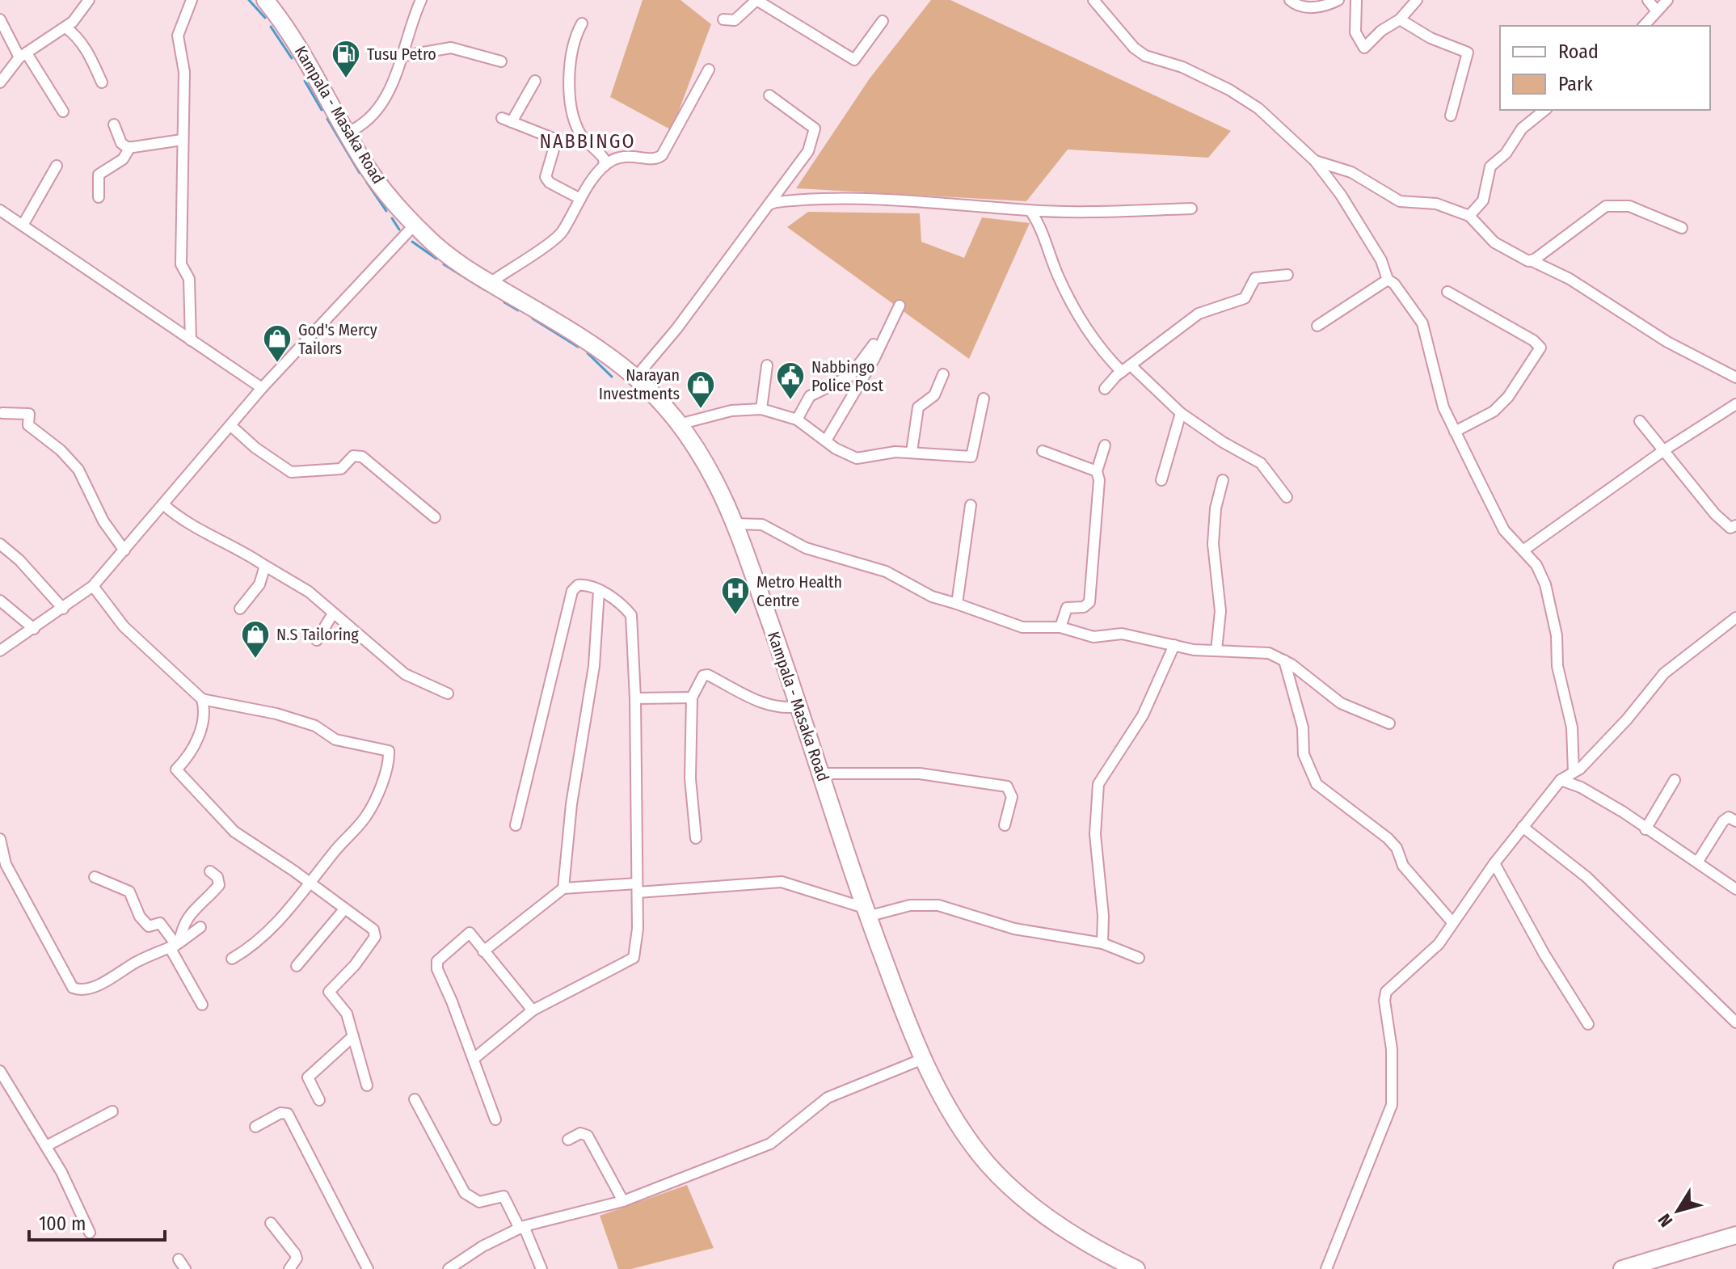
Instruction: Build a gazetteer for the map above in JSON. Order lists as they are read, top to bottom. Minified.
{"streets":{"main road":["Kampala - Masaka Road"]},"districts":["NABBINGO"],"places":{"fuel station":["Tusu Petro"],"shop":["God's Mercy Tailors","Narayan Investments","N.S Tailoring"],"public building":["Nabbingo Police Post"],"hospital":["Metro Health Centre"]},"legend":["Road","Park"],"scale_bar":"100 m","north":"bottom left"}
